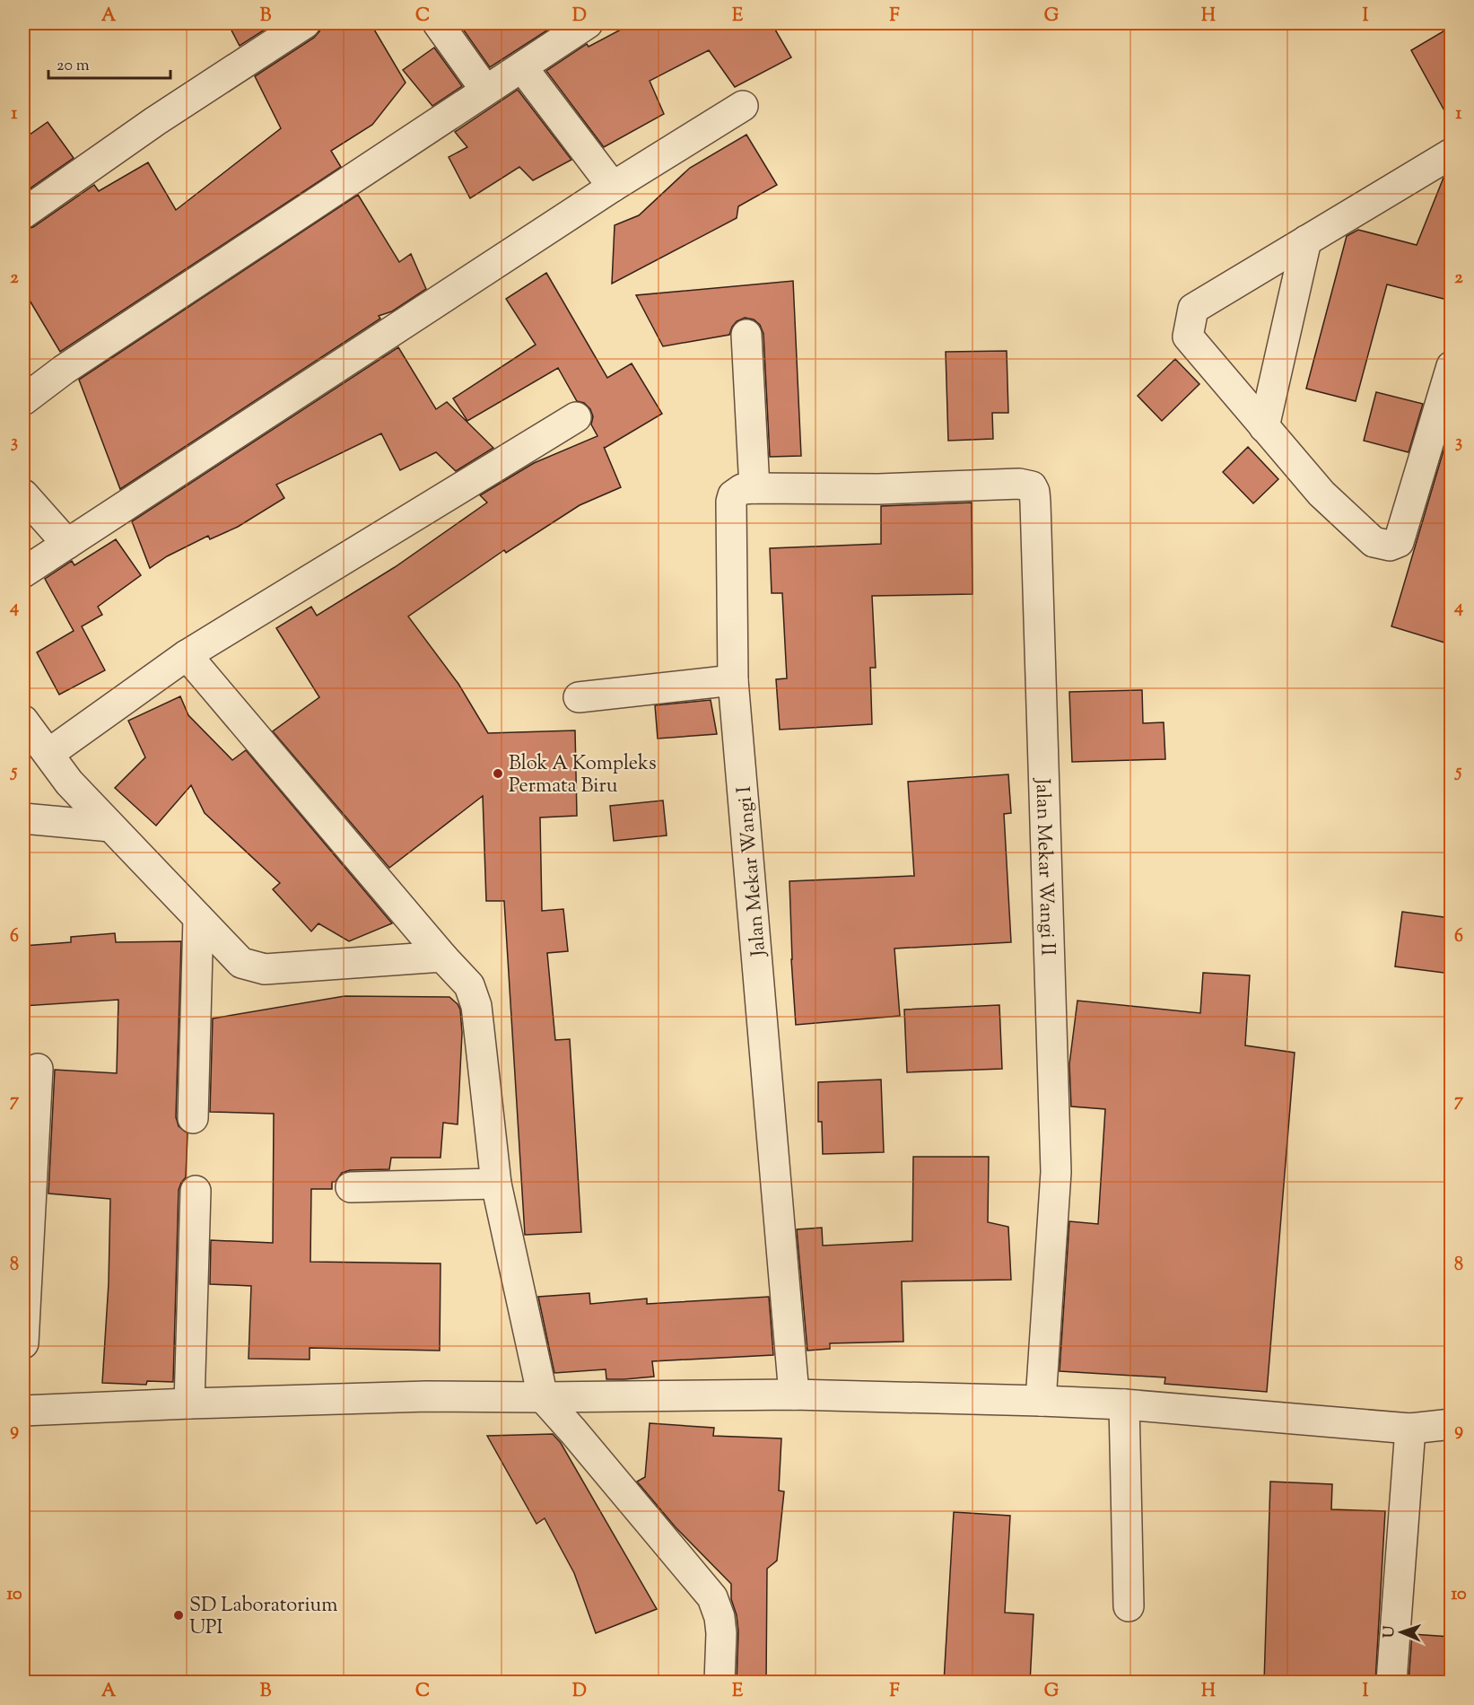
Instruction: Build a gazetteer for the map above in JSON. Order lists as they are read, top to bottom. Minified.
{"streets":{"street":["Jalan Mekar Wangi II","Jalan Mekar Wangi I"]},"crossings":[["Jalan Mekar Wangi II","Jalan Mekar Wangi I"]],"places":["Blok A Kompleks Permata Biru","SD Laboratorium UPI"],"scale_bar":"20 m","north":"left","grid":{"columns":["A","B","C","D","E","F","G","H","I"],"rows":["1","2","3","4","5","6","7","8","9","10"]}}
